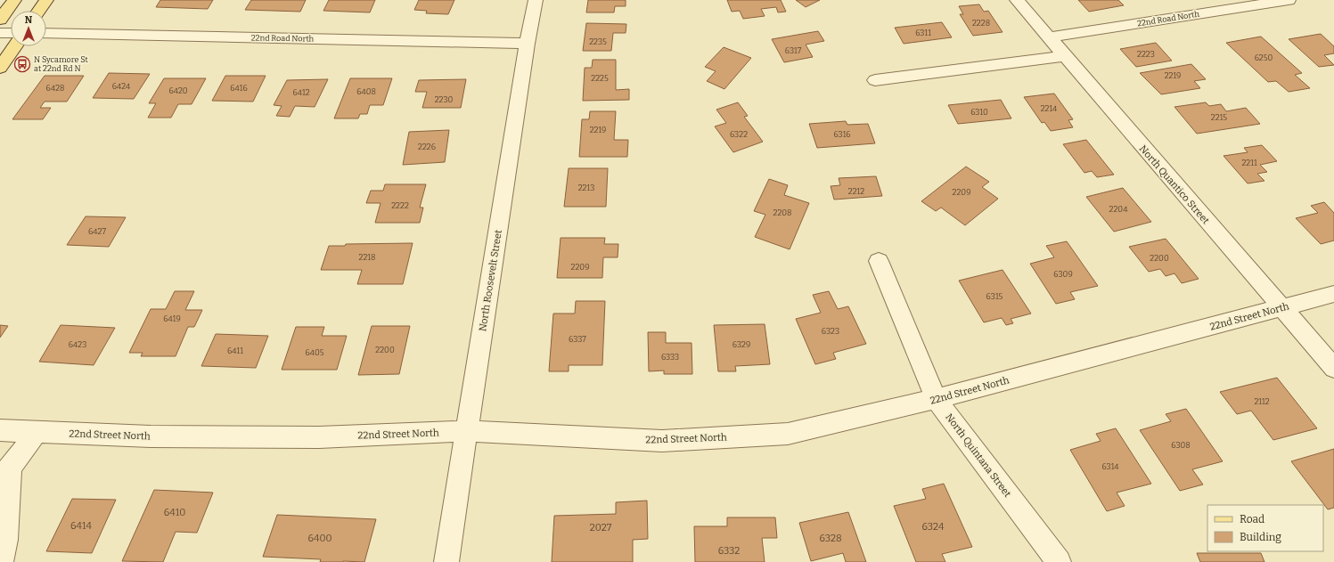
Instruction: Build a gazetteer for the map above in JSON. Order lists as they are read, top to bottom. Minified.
{"streets":{"street":["22nd Road North","North Quantico Street","North Roosevelt Street","22nd Street North","North Quintana Street"]},"crossings":[["22nd Road North","North Quantico Street"],["22nd Road North","North Roosevelt Street"],["North Quantico Street","22nd Street North"],["North Roosevelt Street","22nd Street North"],["22nd Street North","North Quintana Street"]],"places":{"bus stop":["N Sycamore St at 22nd Rd N"]},"house_numbers":["2228","6311","2235","6317","2223","6250","2219","2225","6424","6428","6416","6420","6408","6412","2230","2214","6310","2215","2219","6322","6316","2226","2211","2213","2212","2209","2222","2204","2208","6427","2218","2200","2209","6309","6315","6419","6323","6337","6423","6329","2200","6411","6405","6333","2112","6308","6314","6410","6414","6324","2027","6400","6328","6332"],"legend":["Road","Building"],"north":"top"}
